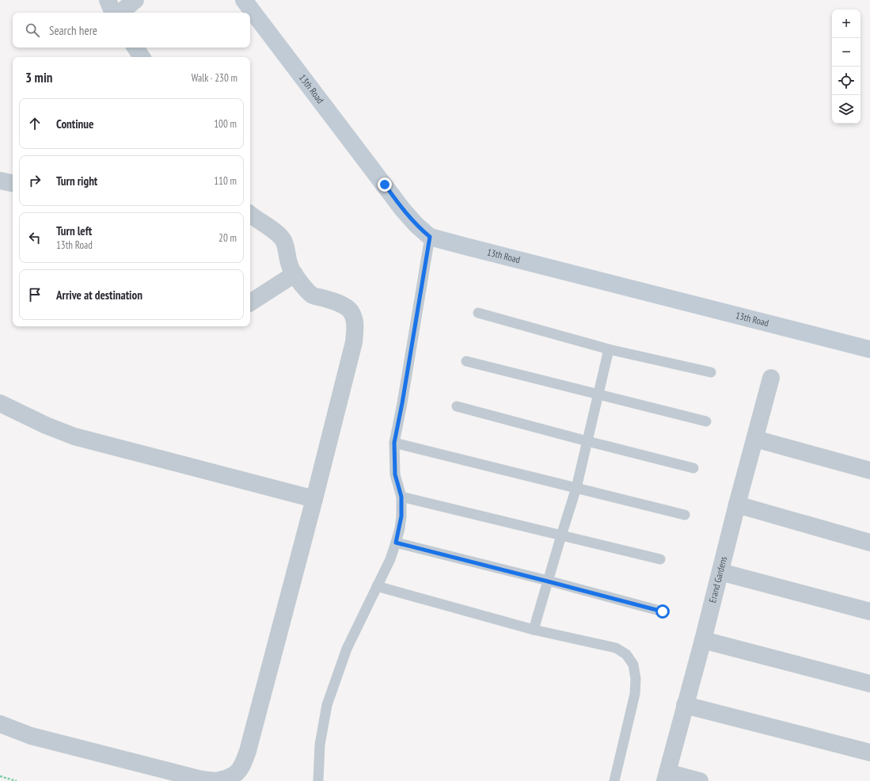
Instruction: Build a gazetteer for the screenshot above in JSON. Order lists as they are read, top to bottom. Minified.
{"streets":{"street":["13th Road","Erand Gardens"]},"page":{"map_buttons":["+","−"],"search":"Search here","heading":["3 min","Walk · 230 m"],"list":[["Continue","100 m"],["Turn right","110 m"],["Turn left","13th Road","20 m"],"Arrive at destination"]}}
